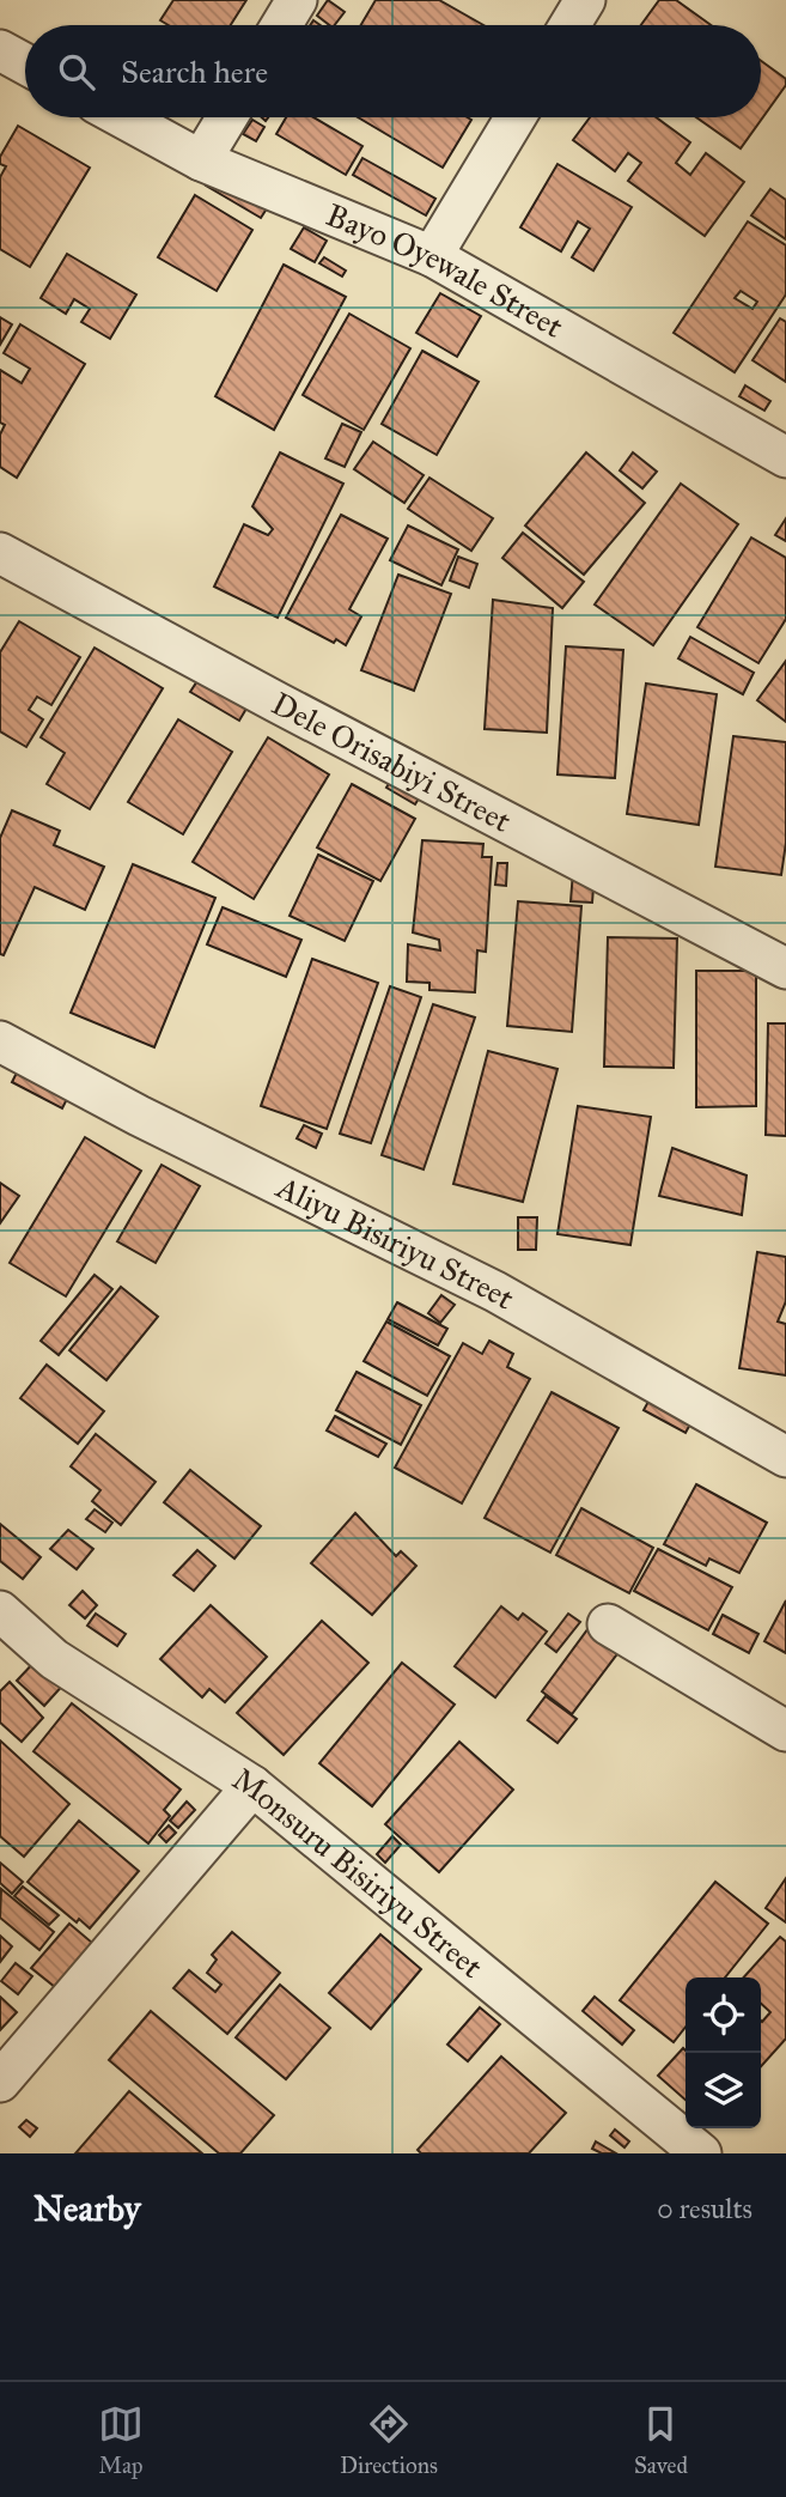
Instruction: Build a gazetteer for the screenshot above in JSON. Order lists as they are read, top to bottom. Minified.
{"streets":{"street":["Bayo Oyewale Street","Dele Orisabiyi Street","Aliyu Bisiriyu Street","Monsuru Bisiriyu Street"]},"page":{"search":"Search here","heading":["Nearby","0 results"],"nav":["Map","Directions","Saved"]}}
